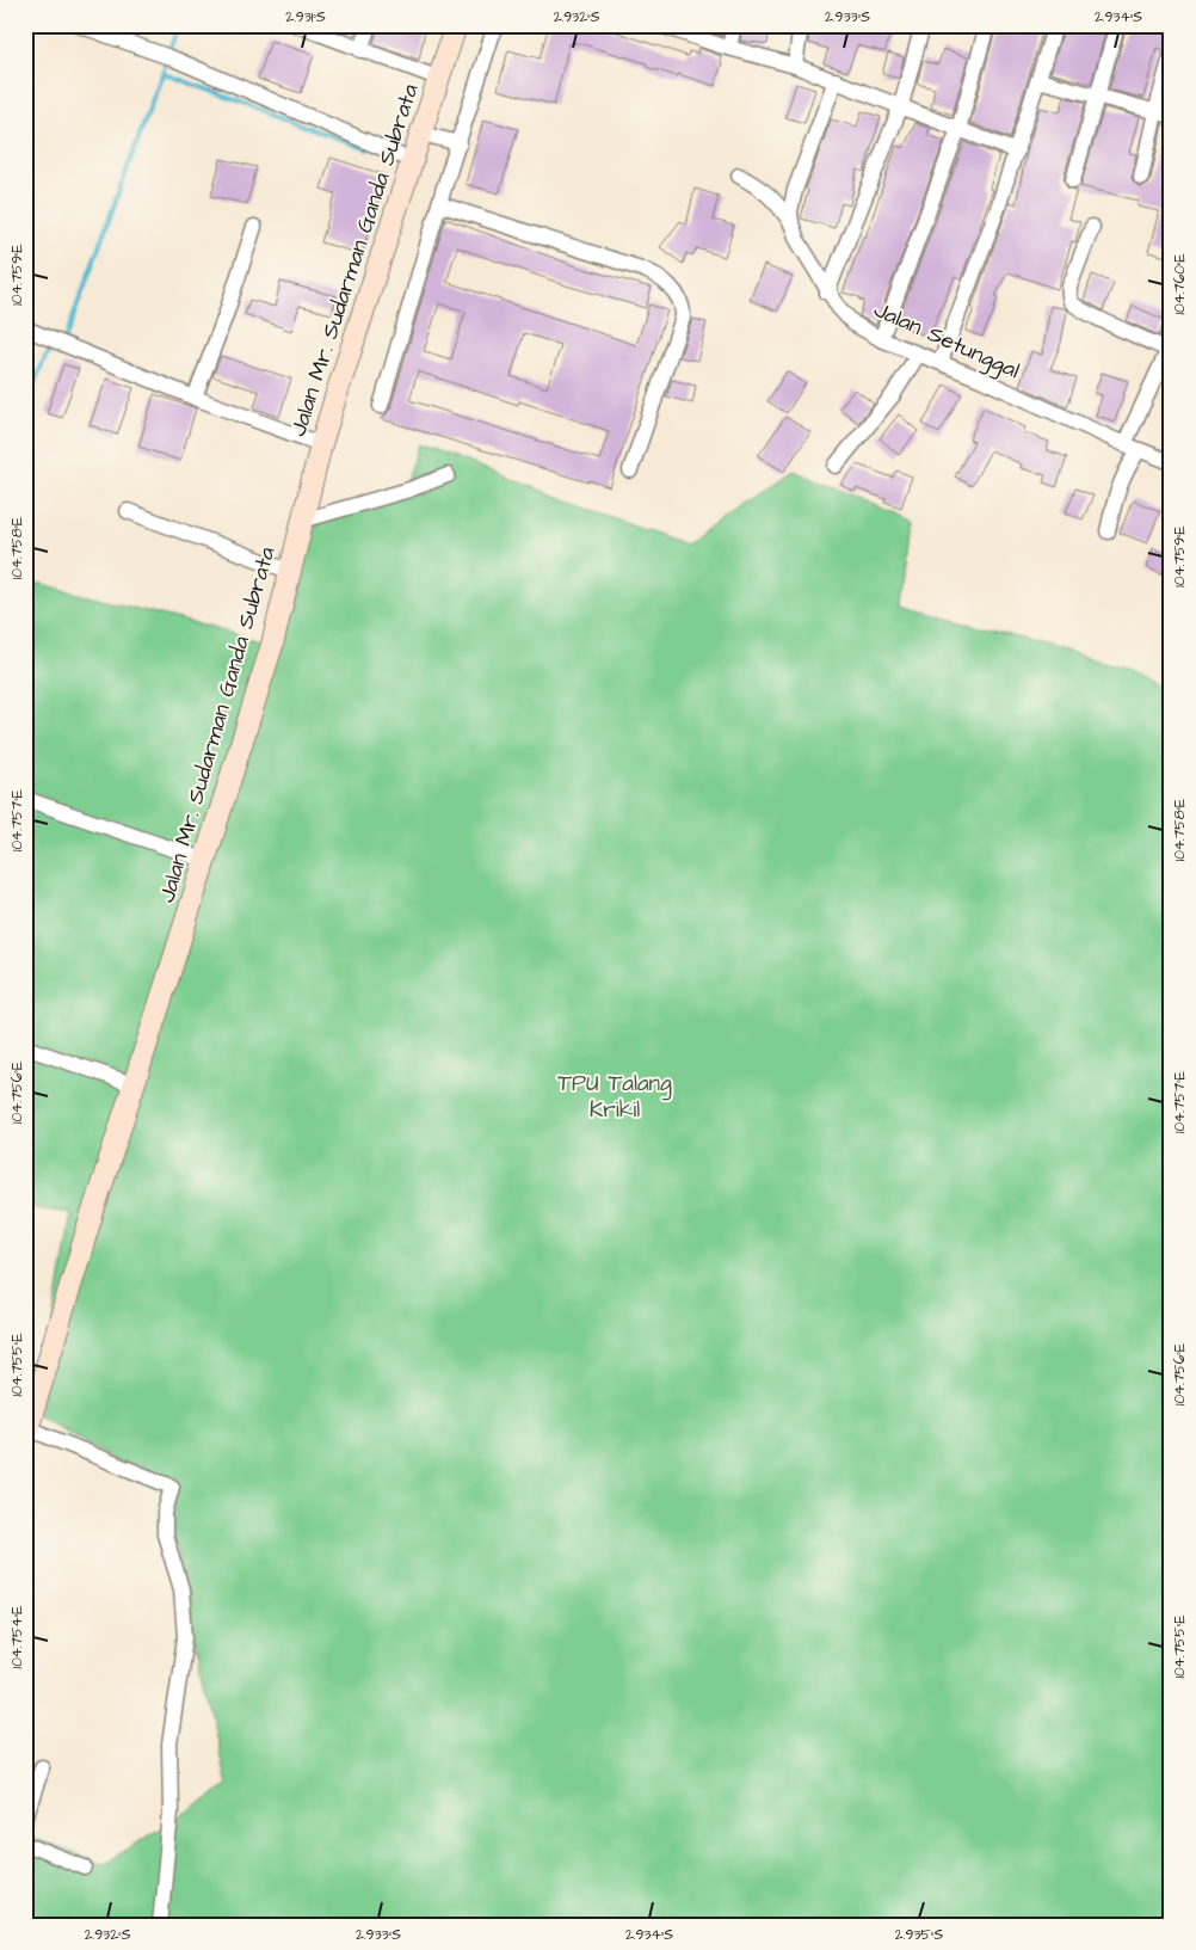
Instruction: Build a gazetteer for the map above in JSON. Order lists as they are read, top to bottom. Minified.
{"streets":{"street":["Jalan Mr. Sudarman Ganda Subrata","Jalan Setunggal"]},"parks":["TPU Talang Krikil"],"coordinates":["2.931°S","2.932°S","2.933°S","2.934°S","104.759°E","104.760°E","104.758°E","104.757°E","104.756°E","104.755°E","104.754°E","2.935°S"]}
